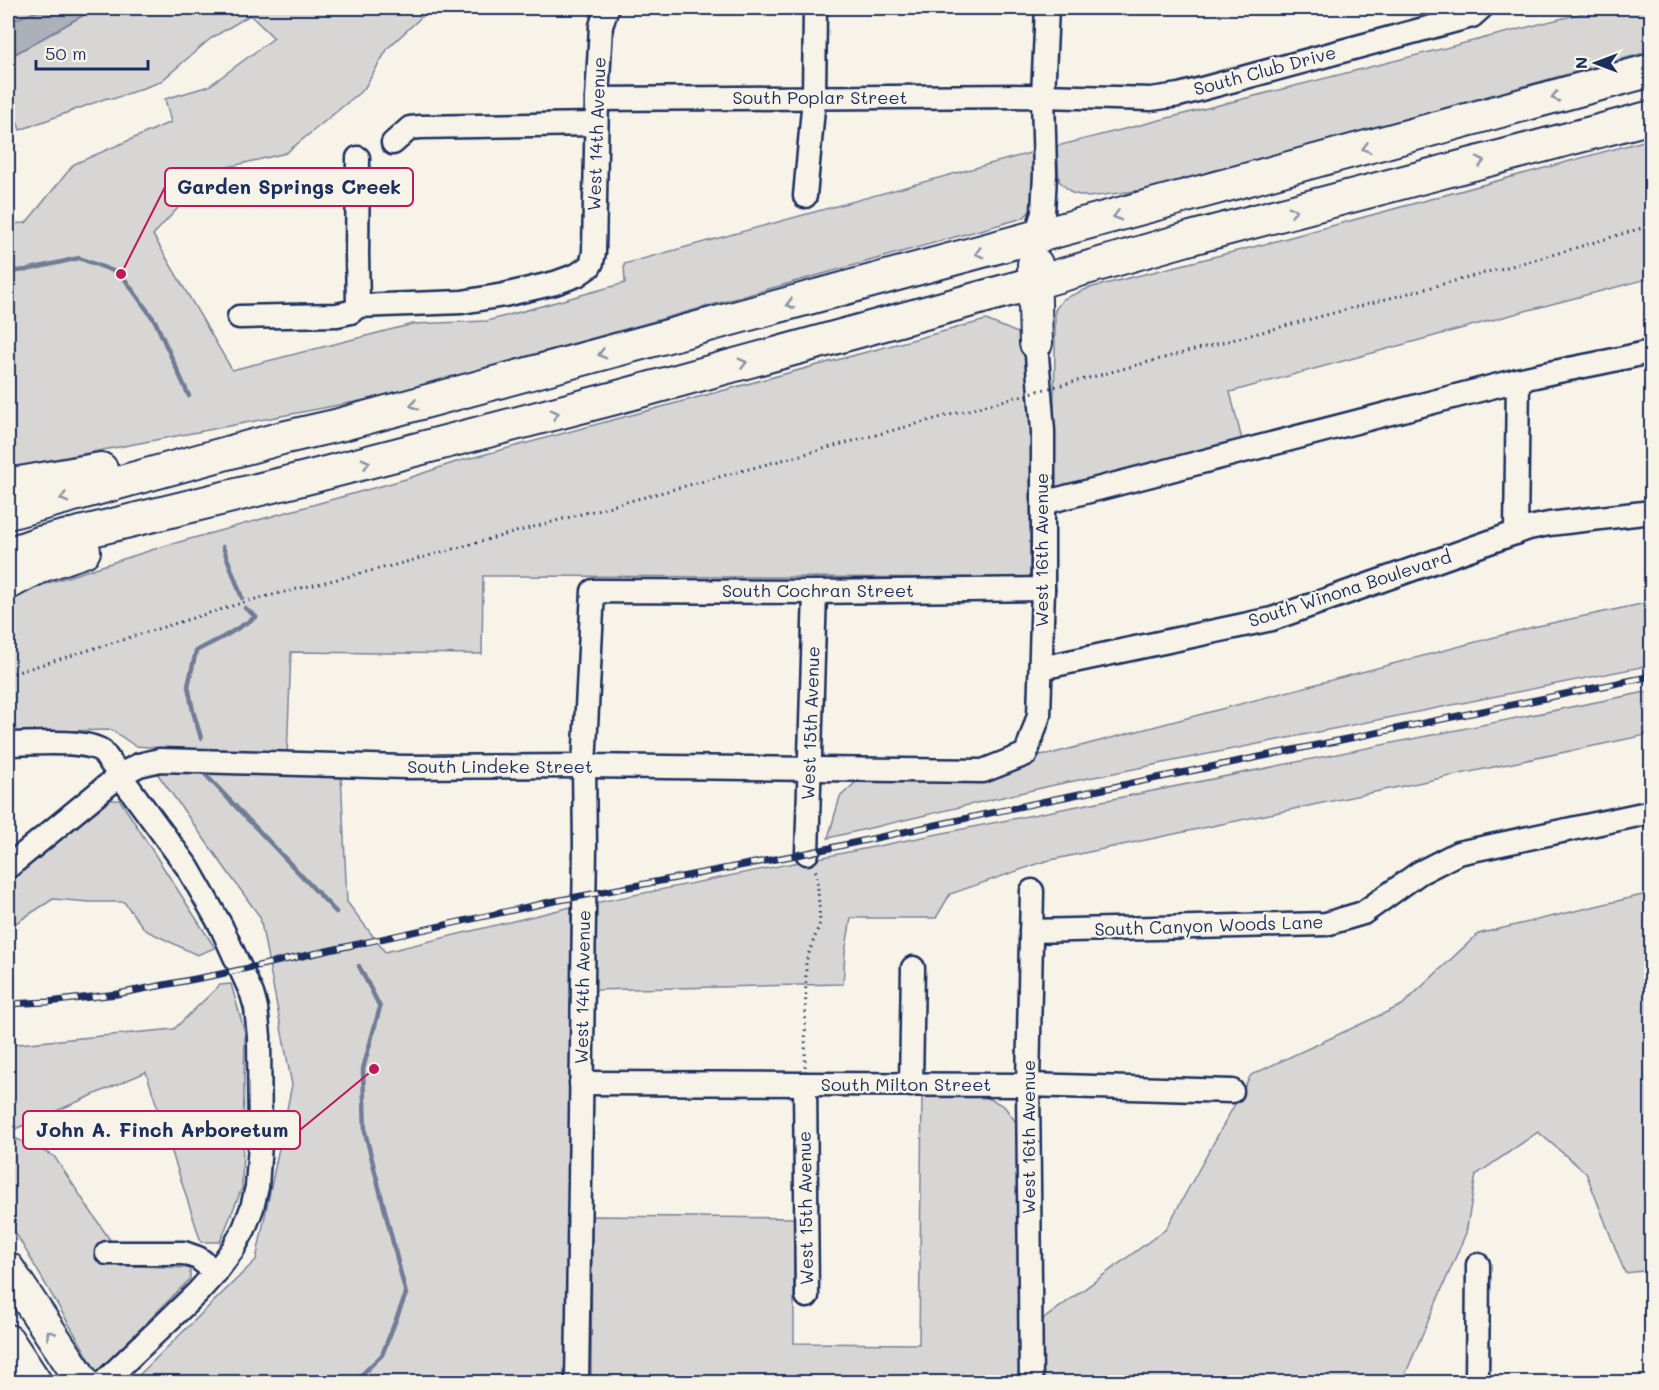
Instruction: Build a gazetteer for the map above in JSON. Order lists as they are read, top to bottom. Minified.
{"streets":{"street":["South Club Drive","South Poplar Street","West 14th Avenue","West 16th Avenue","South Winona Boulevard","South Cochran Street","West 15th Avenue","South Lindeke Street","South Canyon Woods Lane","South Milton Street"]},"crossings":[["South Club Drive","South Poplar Street"],["South Poplar Street","West 14th Avenue"],["West 14th Avenue","South Cochran Street"],["West 14th Avenue","South Lindeke Street"],["West 14th Avenue","South Milton Street"],["West 16th Avenue","South Winona Boulevard"],["West 16th Avenue","South Cochran Street"],["West 16th Avenue","South Lindeke Street"],["West 16th Avenue","South Canyon Woods Lane"],["West 16th Avenue","South Milton Street"],["South Cochran Street","West 15th Avenue"],["West 15th Avenue","South Lindeke Street"],["West 15th Avenue","South Milton Street"]],"places":["Garden Springs Creek","John A. Finch Arboretum"],"scale_bar":"50 m","north":"left"}
